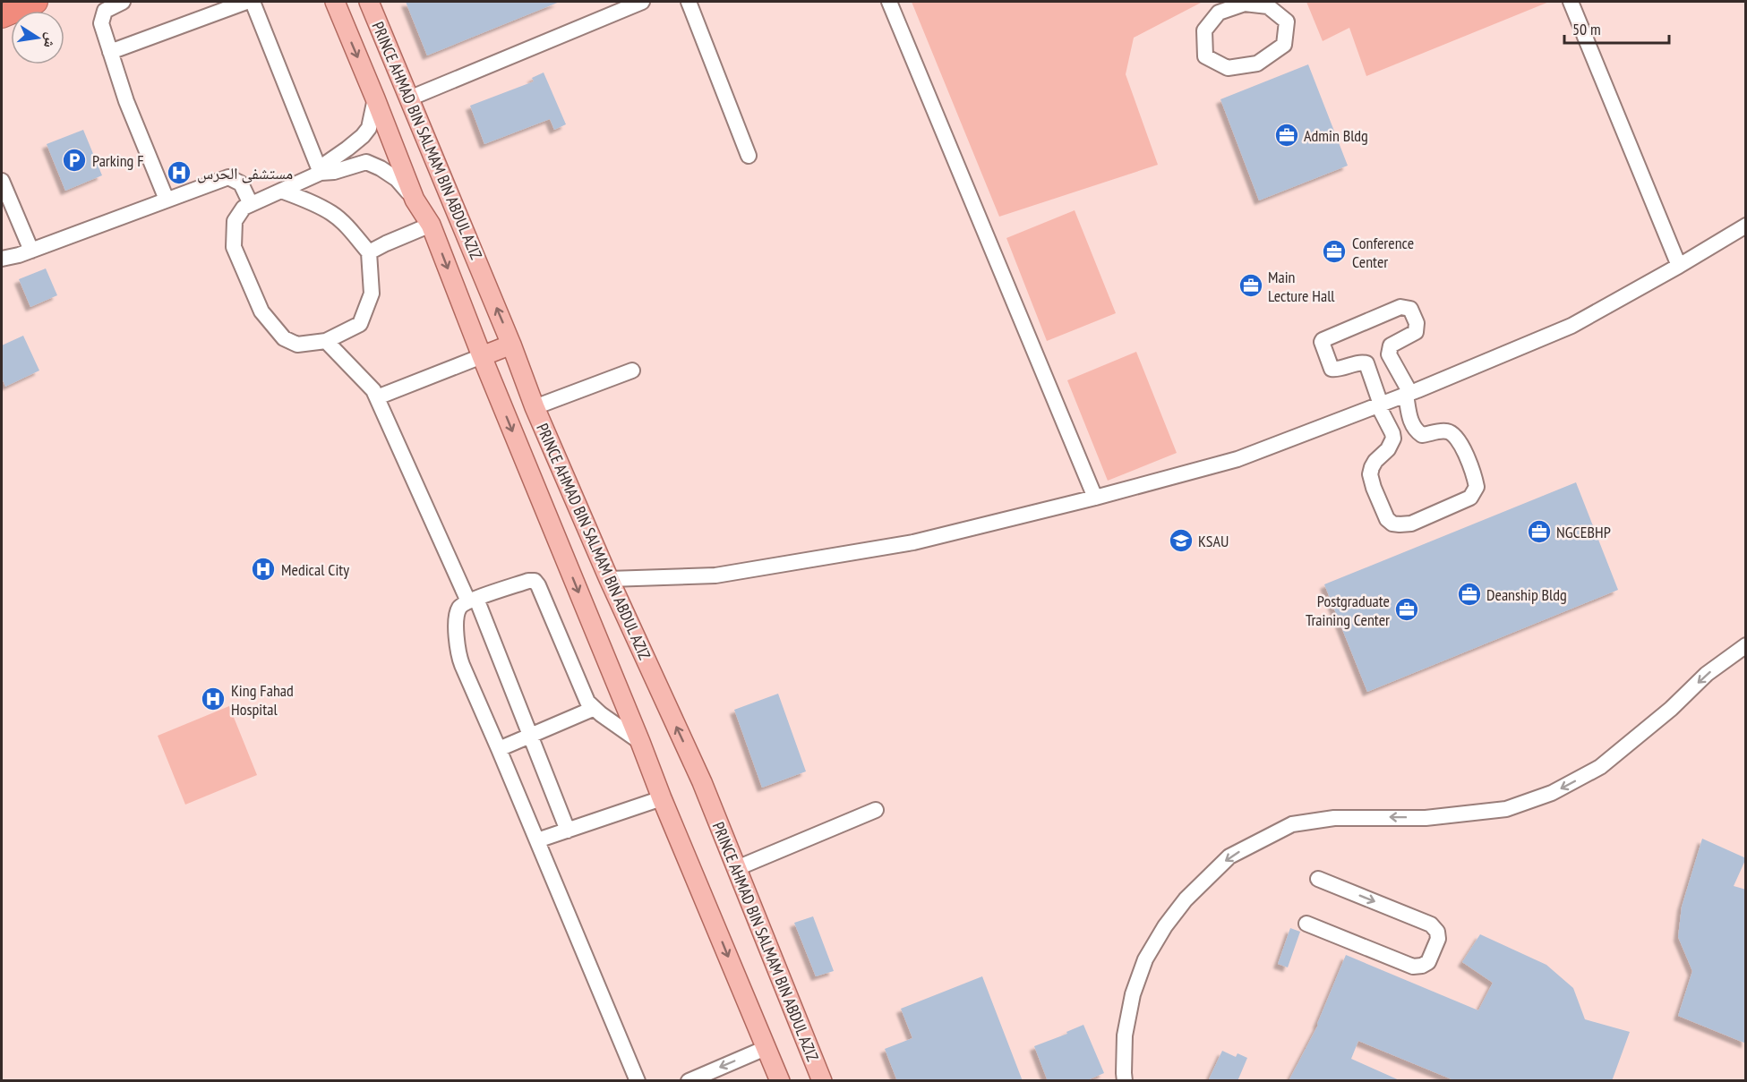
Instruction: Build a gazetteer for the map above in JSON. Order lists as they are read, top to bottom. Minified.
{"streets":{"main road":["PRINCE AHMAD BIN SALMAM BIN ABDUL AZIZ"]},"places":{"office":["Admin Bldg","Conference Center","Main Lecture Hall","NGCEBHP","Deanship Bldg","Postgraduate Training Center"],"parking":["Parking F"],"hospital":["مستشفى الحرس","Medical City","King Fahad Hospital"],"school or university":["KSAU"]},"scale_bar":"50 m","north":"right"}
